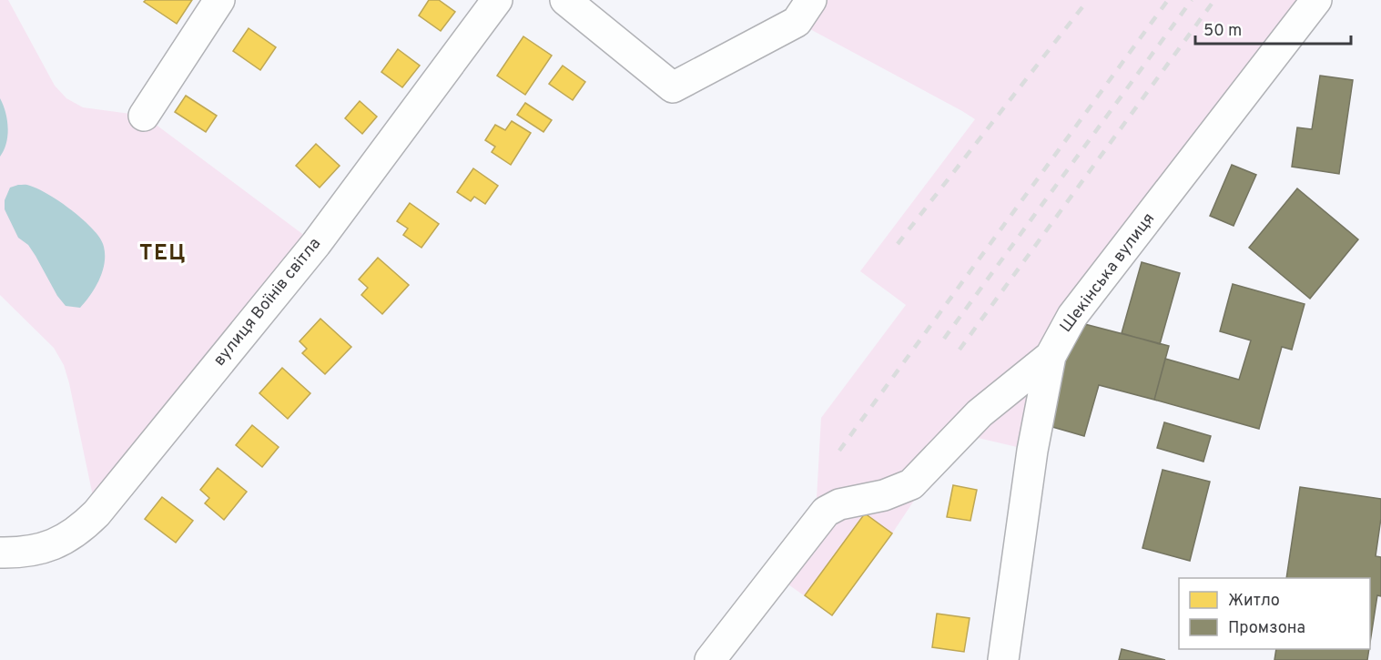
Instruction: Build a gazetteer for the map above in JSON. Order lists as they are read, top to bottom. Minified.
{"streets":{"street":["Шекінська вулиця","вулиця Воїнів світла"]},"districts":["ТЕЦ"],"legend":["Житло","Промзона"],"scale_bar":"50 m"}
